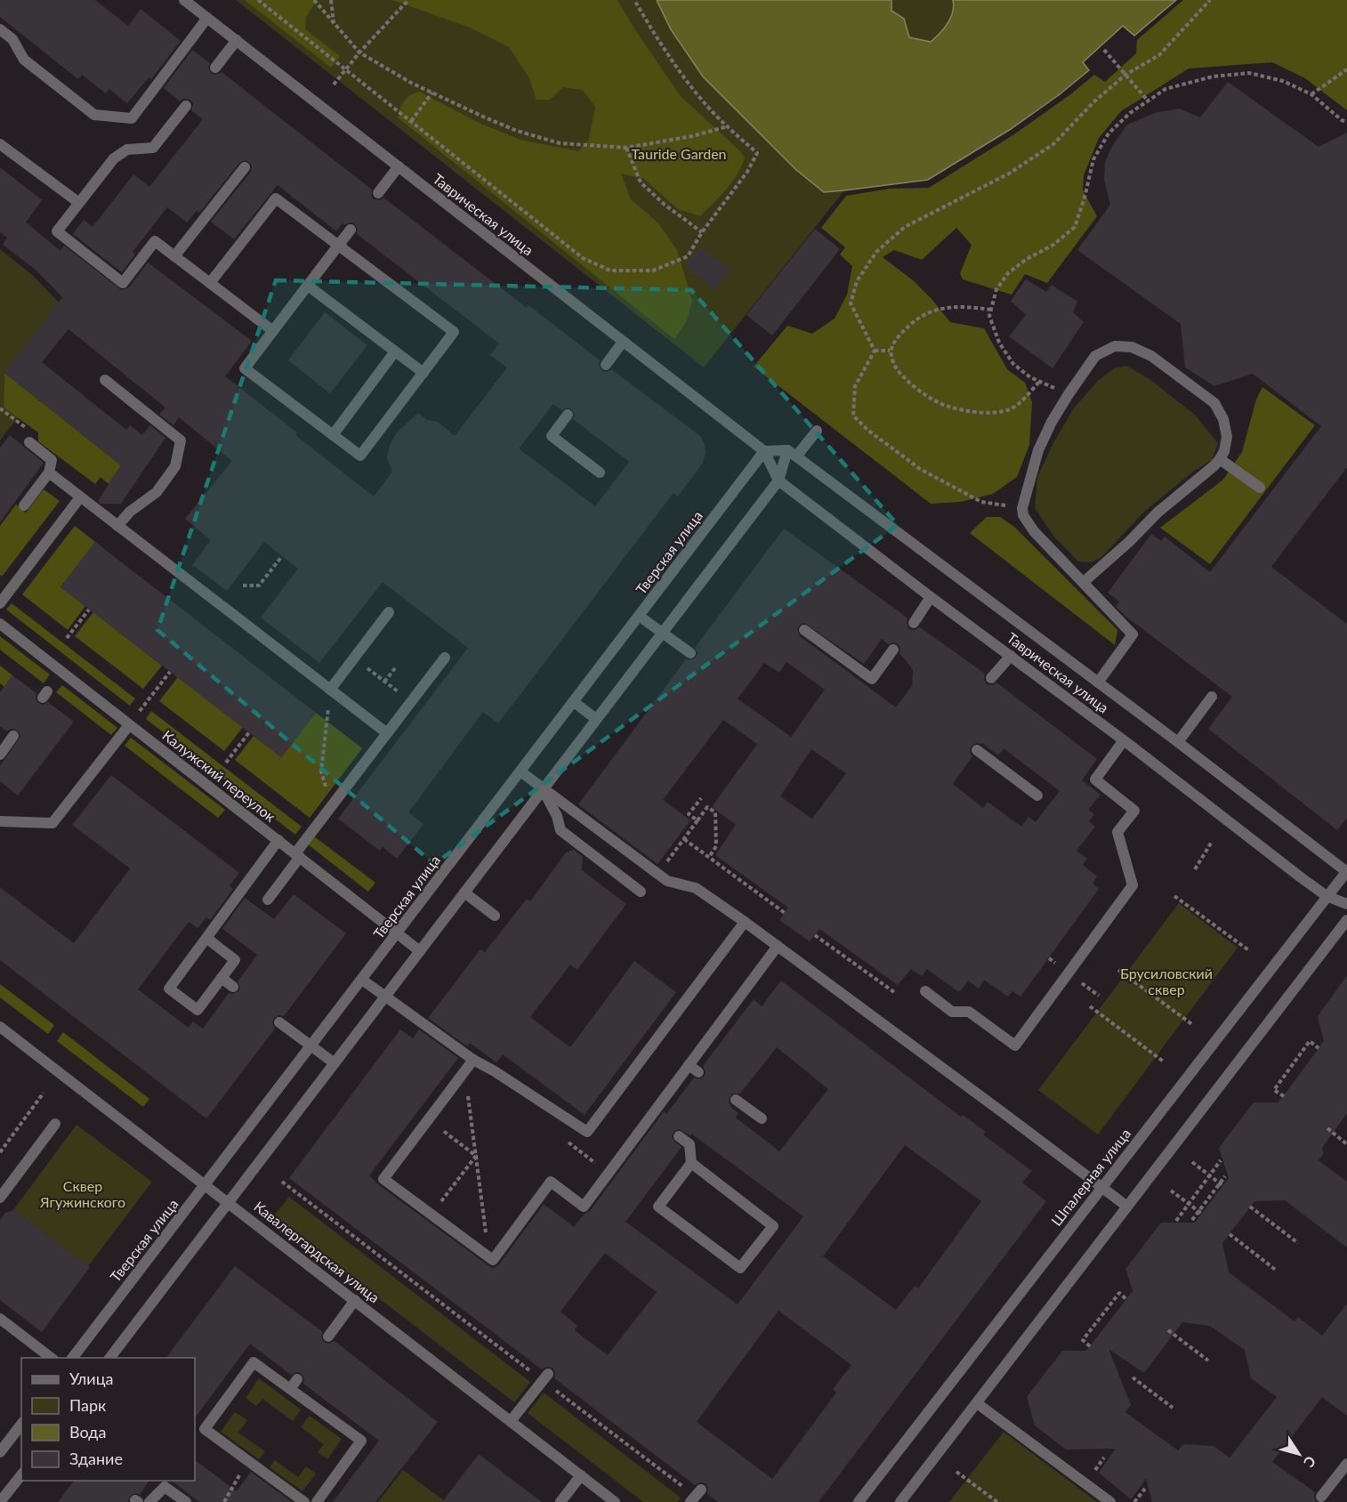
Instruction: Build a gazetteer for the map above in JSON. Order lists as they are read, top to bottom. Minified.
{"streets":{"street":["Таврическая улица","Тверская улица","Калужский переулок","Шпалерная улица","Кавалергардская улица"]},"crossings":[["Таврическая улица","Тверская улица"],["Таврическая улица","Шпалерная улица"],["Тверская улица","Калужский переулок"],["Тверская улица","Кавалергардская улица"]],"parks":["Tauride Garden","Брусиловский сквер","Сквер Ягужинского"],"legend":["Улица","Парк","Вода","Здание"],"north":"bottom right"}
